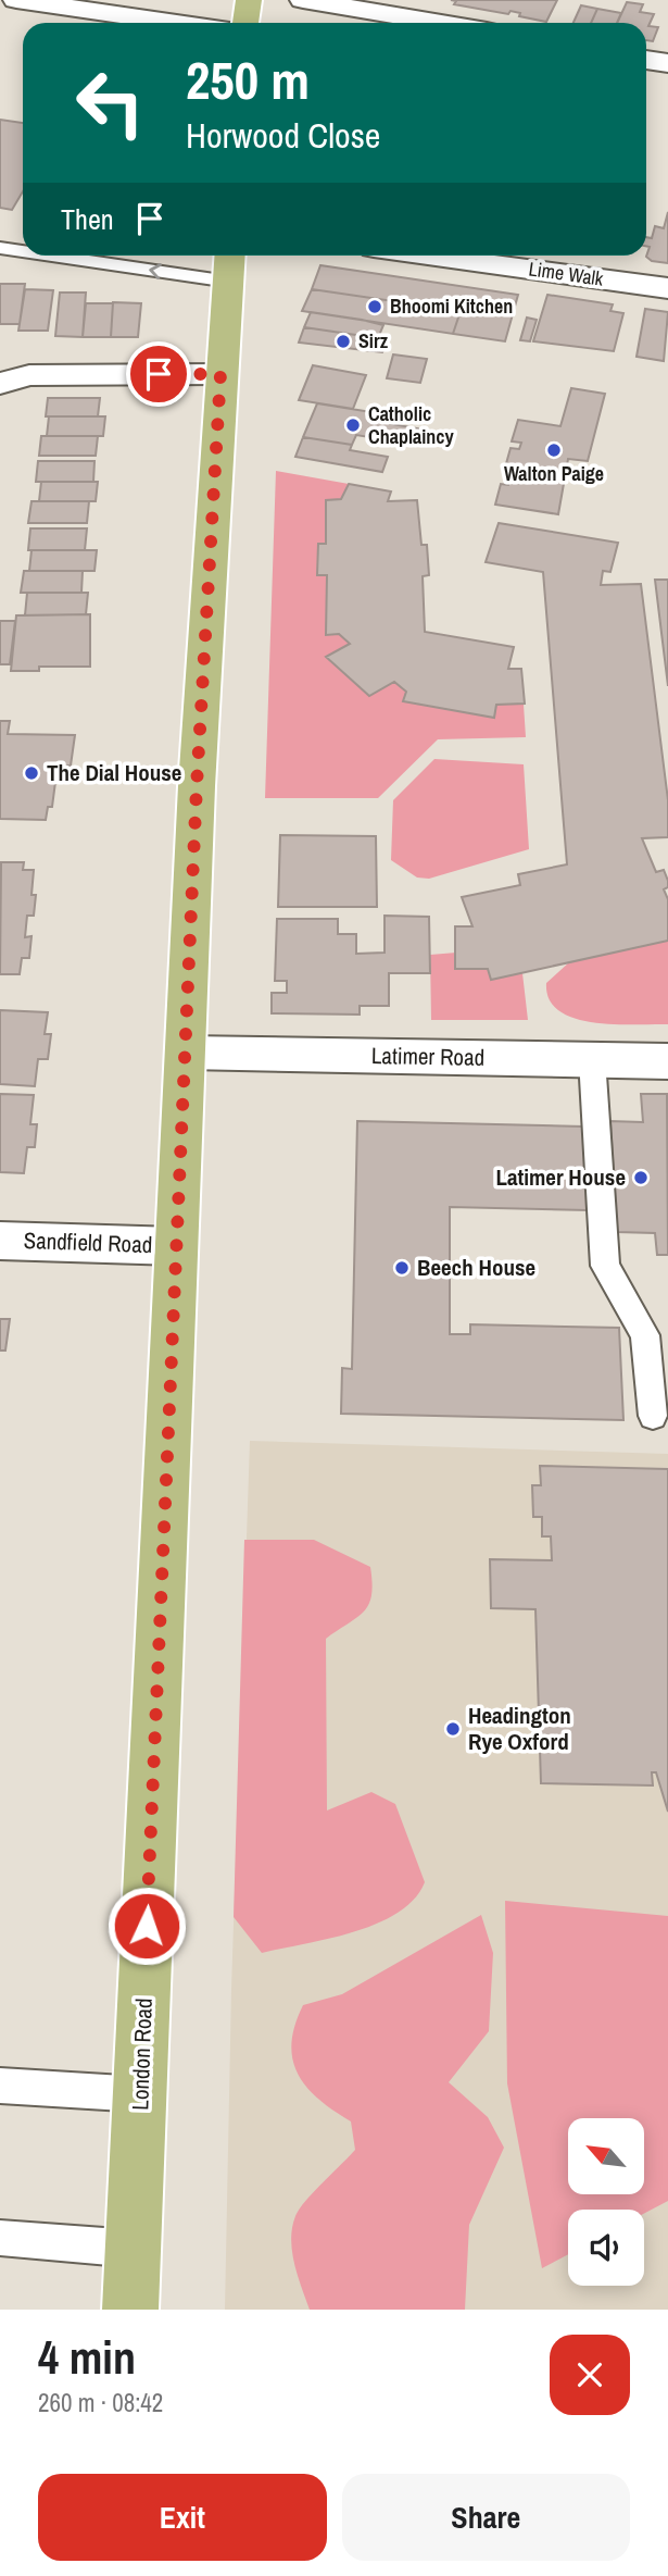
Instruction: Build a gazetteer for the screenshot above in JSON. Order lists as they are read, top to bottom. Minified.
{"streets":{"main road":["London Road"],"street":["Lime Walk","Latimer Road","Sandfield Road"]},"crossings":[["Latimer Road","London Road"],["Sandfield Road","London Road"]],"places":["Bhoomi Kitchen","Sirz","Catholic Chaplaincy","Walton Paige","The Dial House","Latimer House","Beech House","Headington Rye Oxford"],"north":"top left","page":{"turn":["250 m","Horwood Close"],"then":"Then","heading":["4 min","260 m · 08:42"],"buttons":["Exit","Share"]}}
